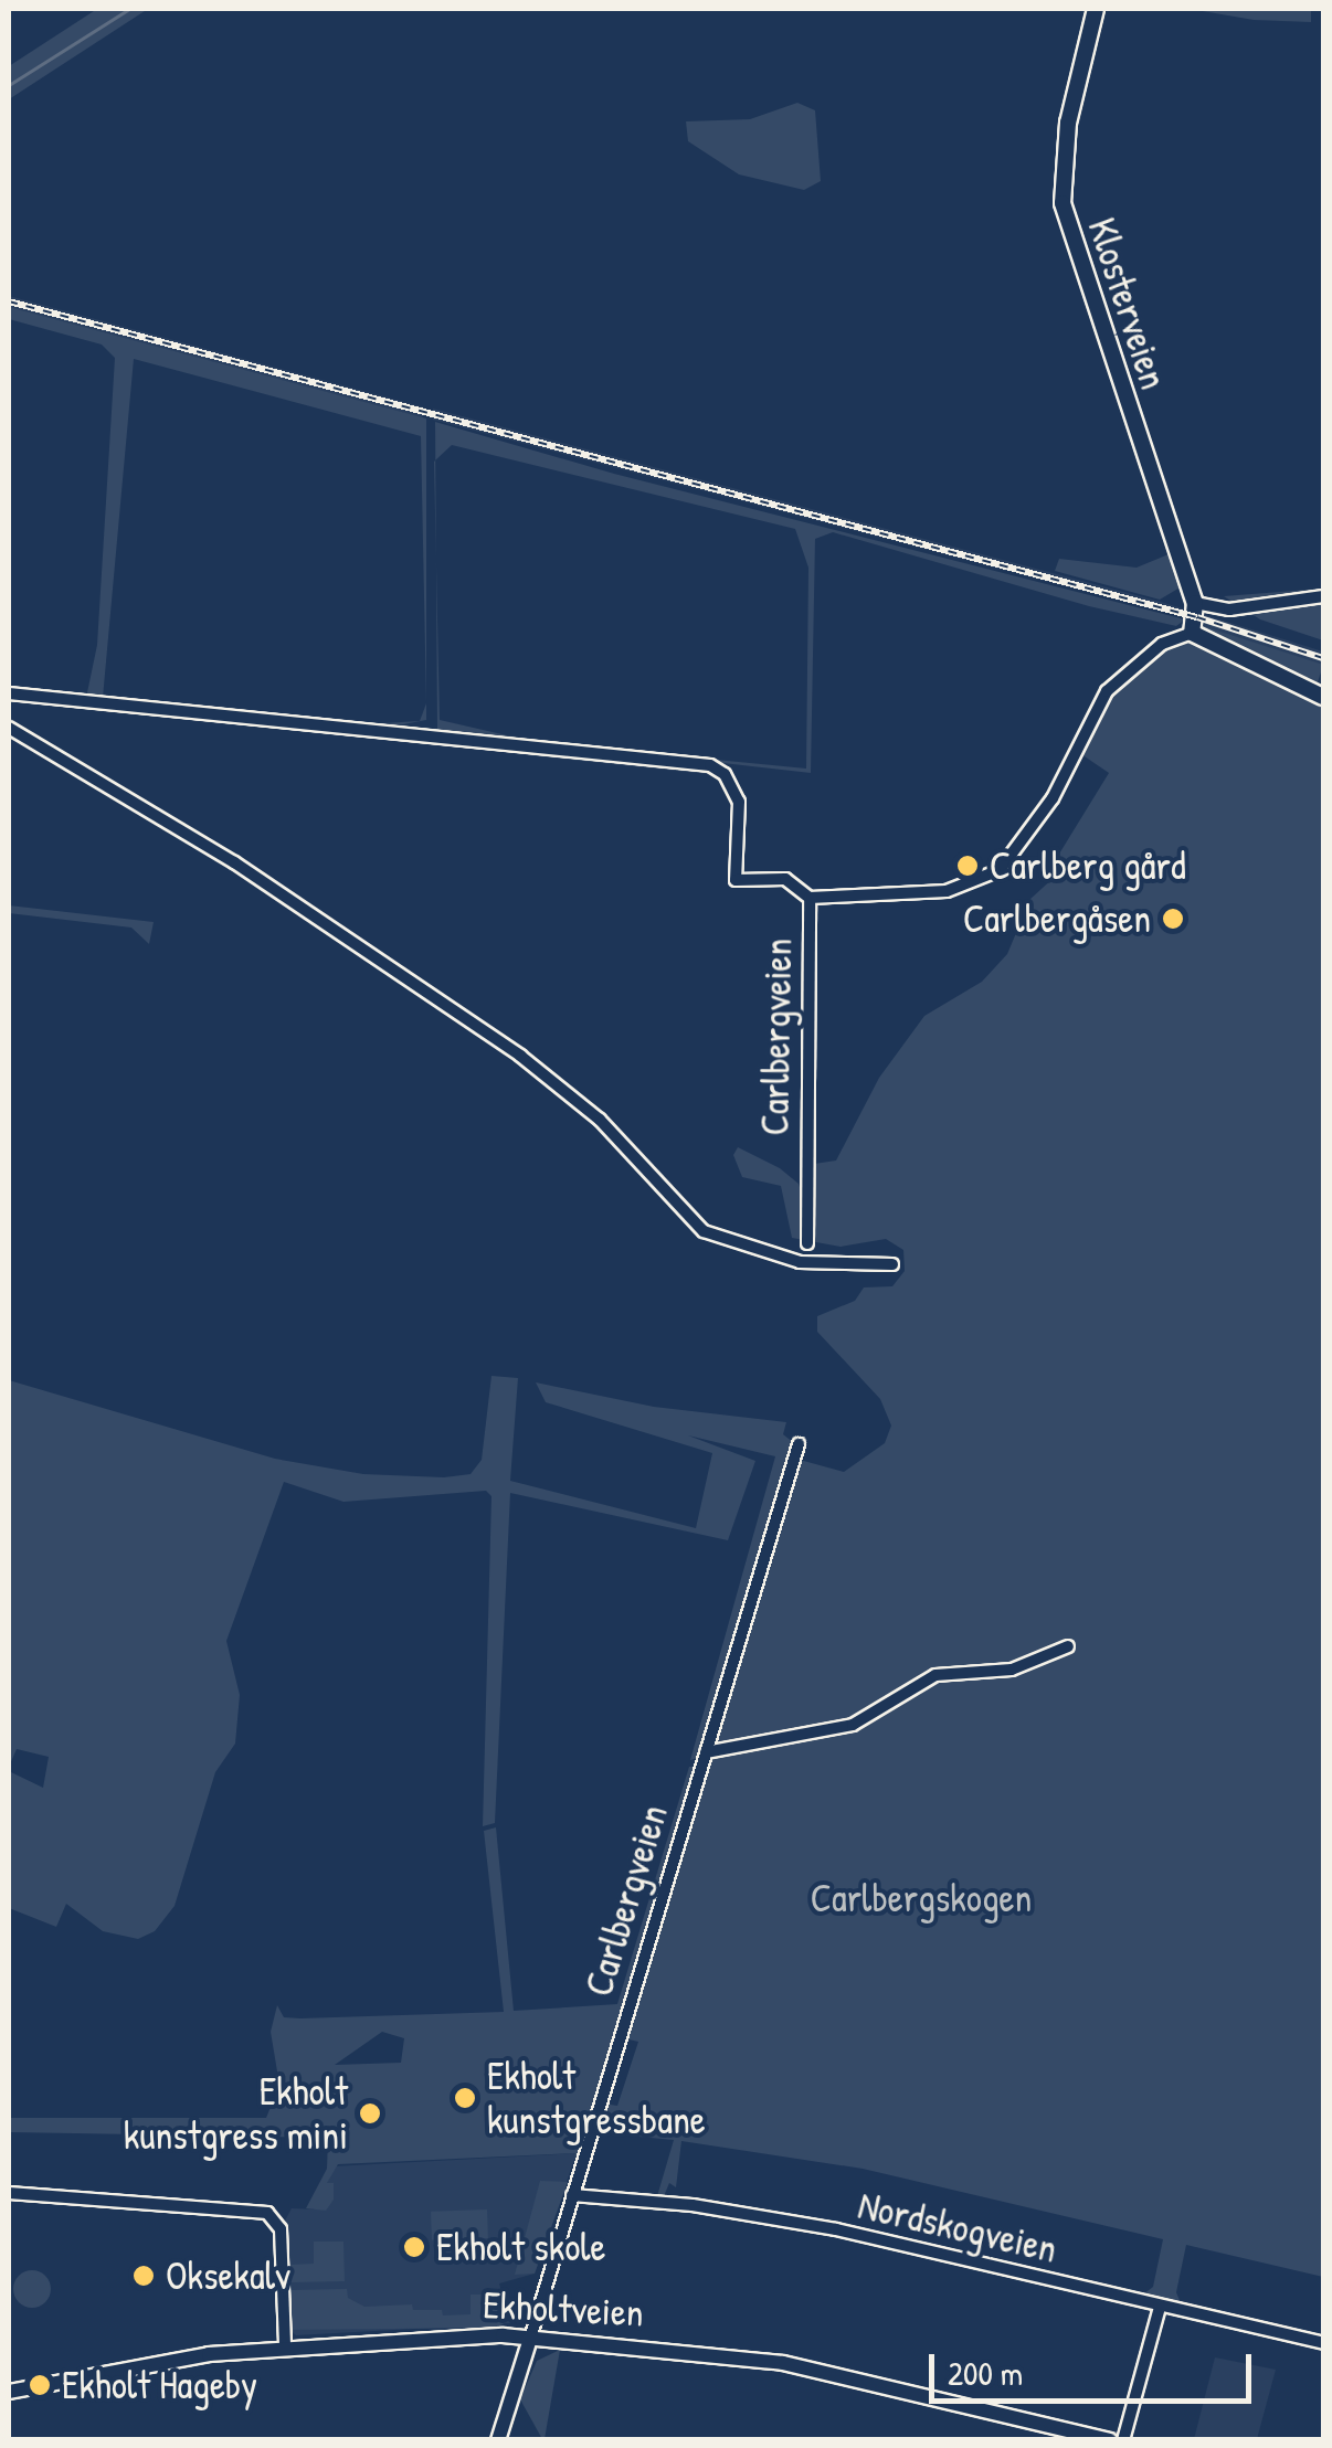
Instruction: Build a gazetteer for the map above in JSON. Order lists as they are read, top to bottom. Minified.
{"streets":{"main road":["Klosterveien"],"street":["Carlbergveien","Nordskogveien","Ekholtveien"]},"crossings":[["Carlbergveien","Nordskogveien"],["Carlbergveien","Ekholtveien"]],"parks":["Carlbergskogen"],"places":["Carlberg gård","Carlbergåsen","Ekholt kunstgressbane","Ekholt kunstgress mini","Ekholt skole","Oksekalv","Ekholt Hageby"],"scale_bar":"200 m"}
